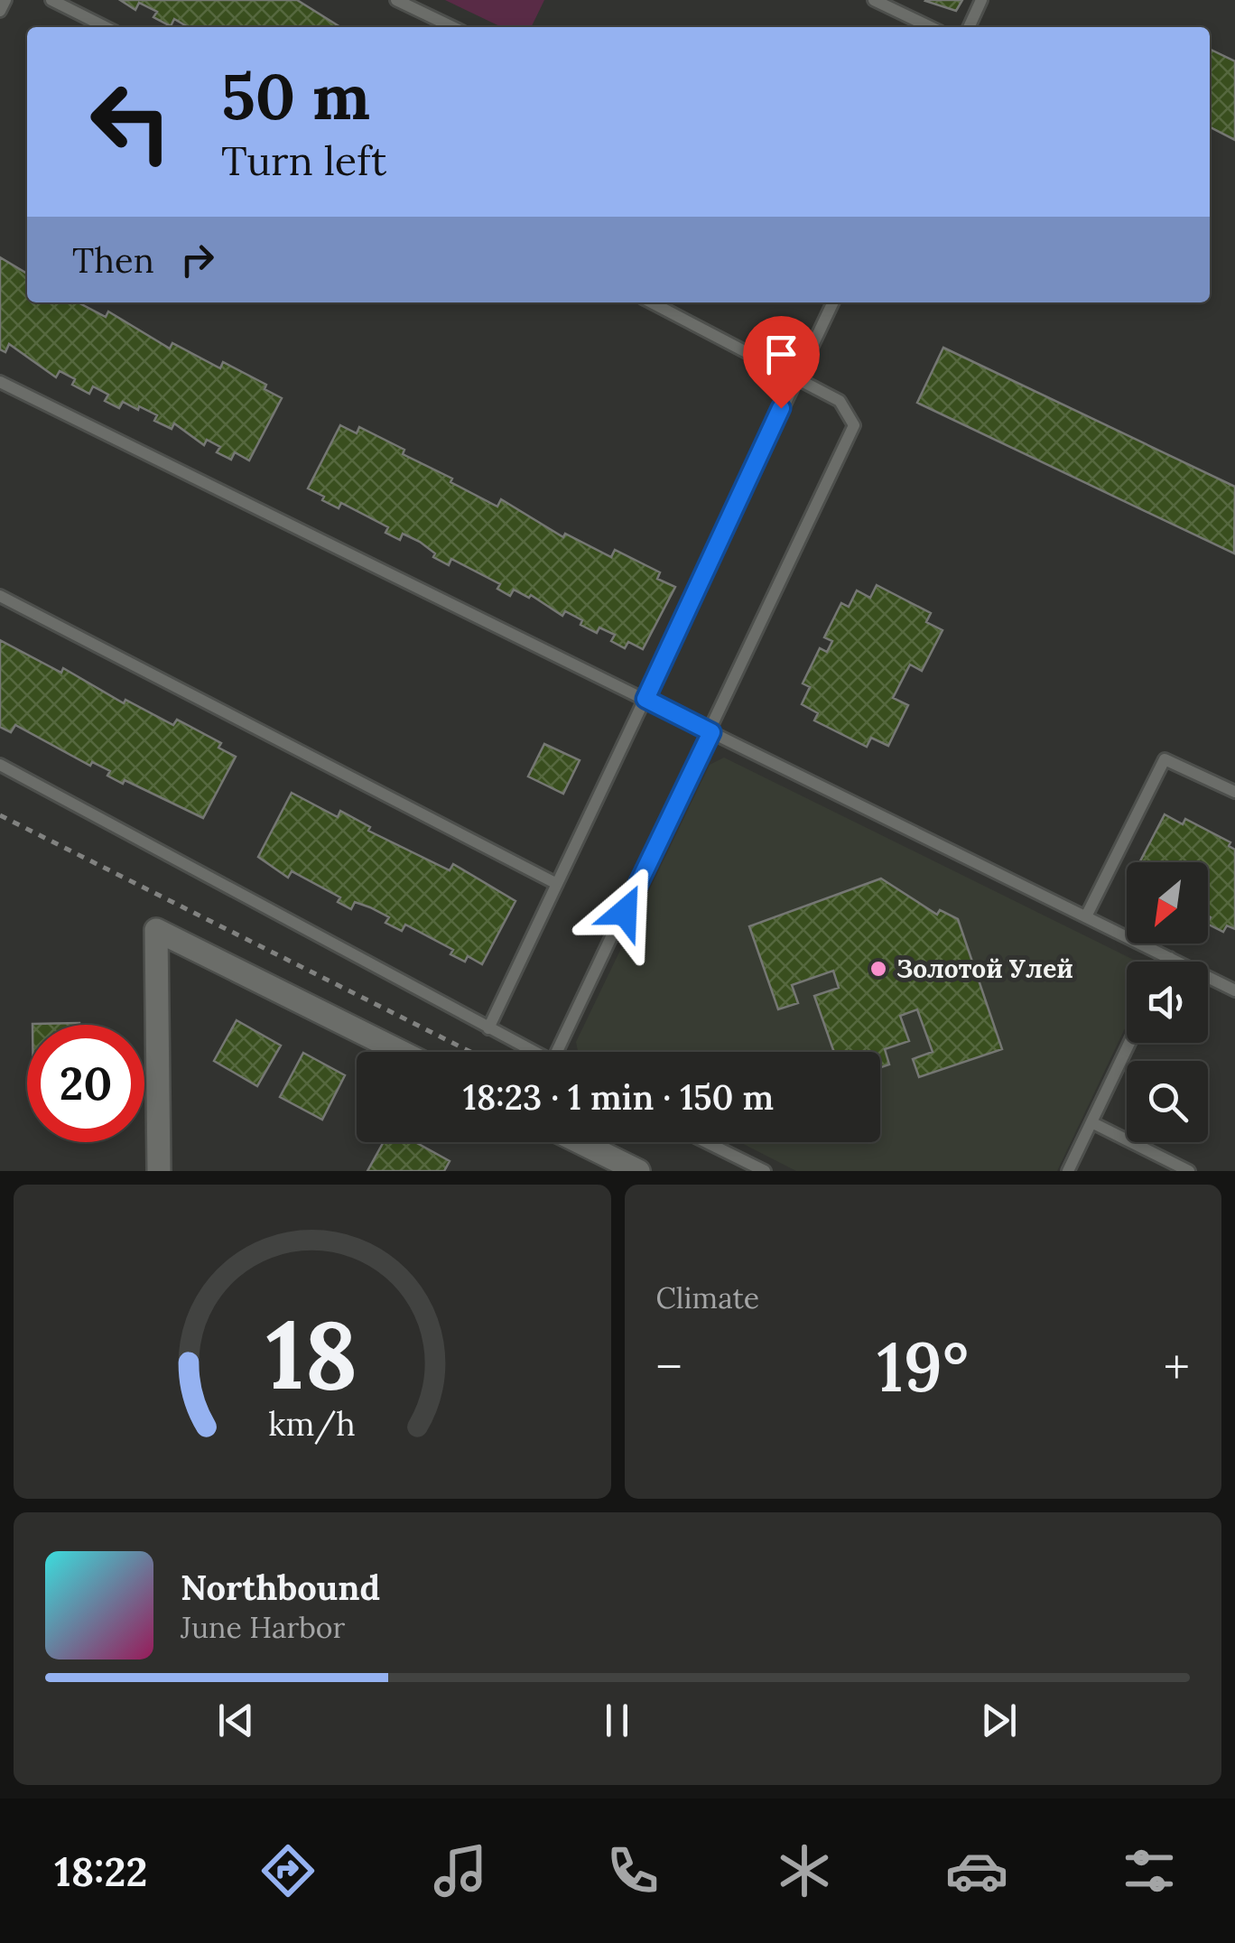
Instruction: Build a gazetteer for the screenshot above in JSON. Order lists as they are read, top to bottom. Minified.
{"places":["Золотой Улей"],"north":"bottom left","page":{"turn":["50 m","Turn left"],"then":"Then","limit":"20","trip":"18:23 · 1 min · 150 m","tile":"Climate","heat":["−","19°","+"],"song":["Northbound","June Harbor"],"tabs":"18:22","gauge":["18","km/h"]}}
